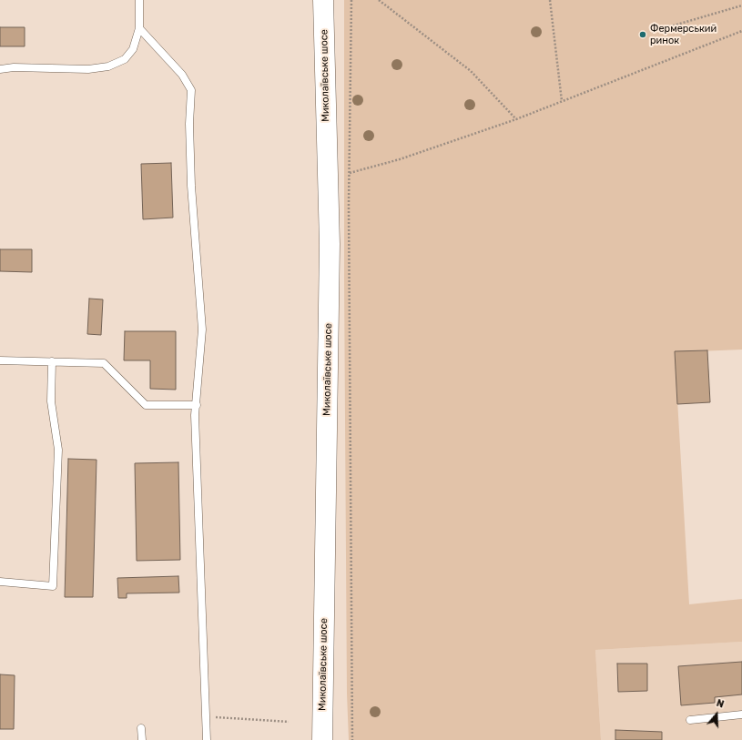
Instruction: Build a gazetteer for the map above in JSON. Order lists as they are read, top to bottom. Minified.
{"streets":{"main road":["Миколаївське шосе"]},"places":["Фермерський ринок"],"north":"top"}
